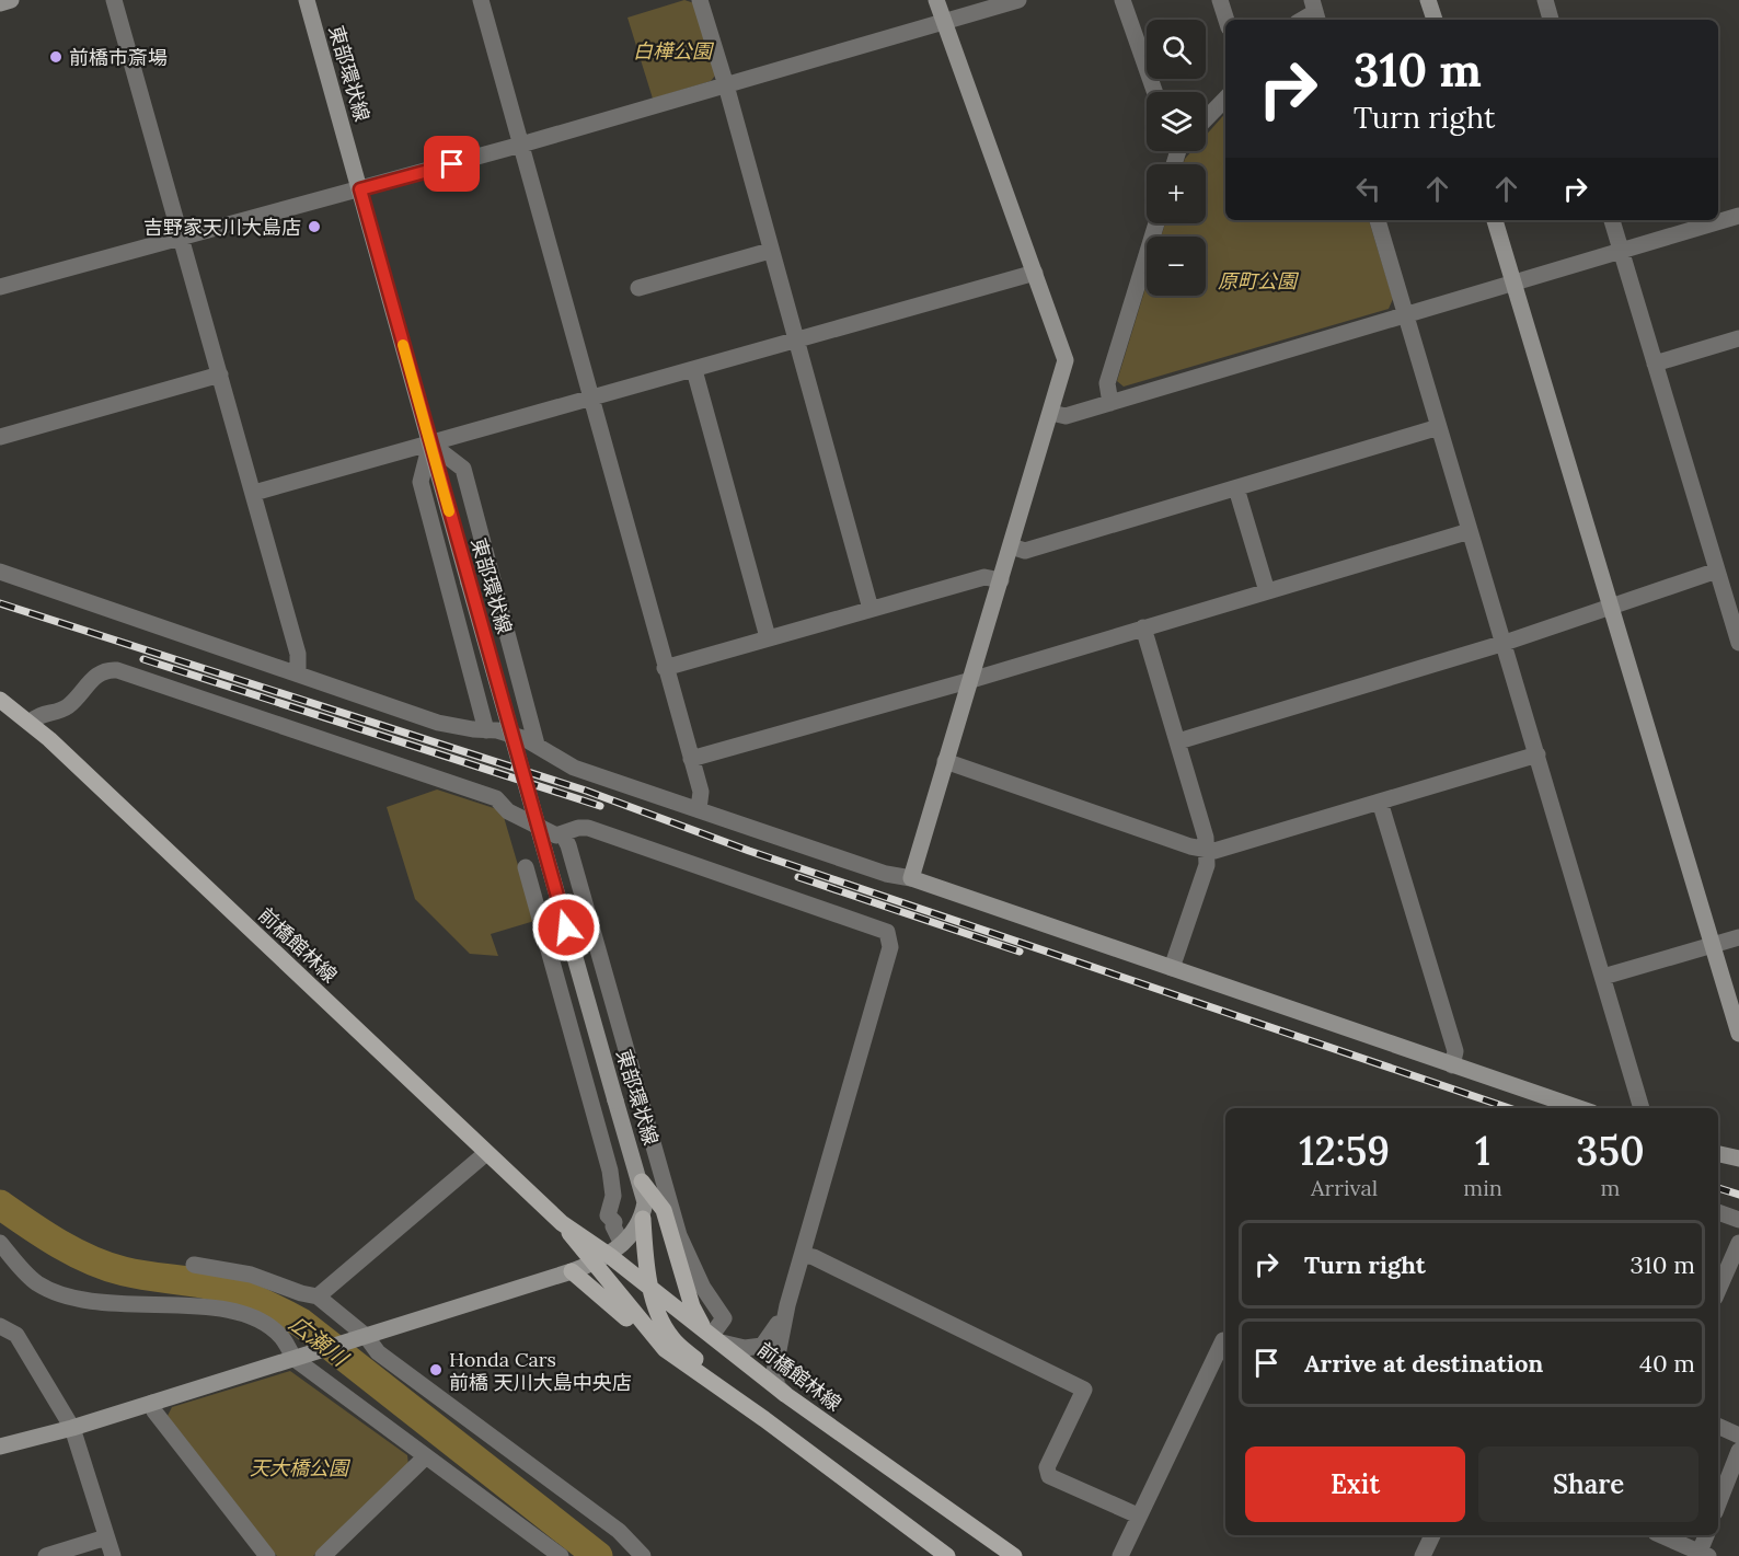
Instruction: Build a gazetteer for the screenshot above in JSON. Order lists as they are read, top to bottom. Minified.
{"streets":{"main road":["前橋館林線"],"street":["東部環状線"]},"water":["広瀬川"],"parks":["白樺公園","原町公園","天大橋公園"],"places":["前橋市斎場","吉野家天川大島店","Honda Cars 前橋 天川大島中央店"],"page":{"map_buttons":["+","−"],"turn":["310 m","Turn right"],"eta":["12:59","Arrival","1","min","350","m"],"list":[{"name":"Turn right","value":"310 m"},{"name":"Arrive at destination","value":"40 m"}],"buttons":["Exit","Share"]}}
